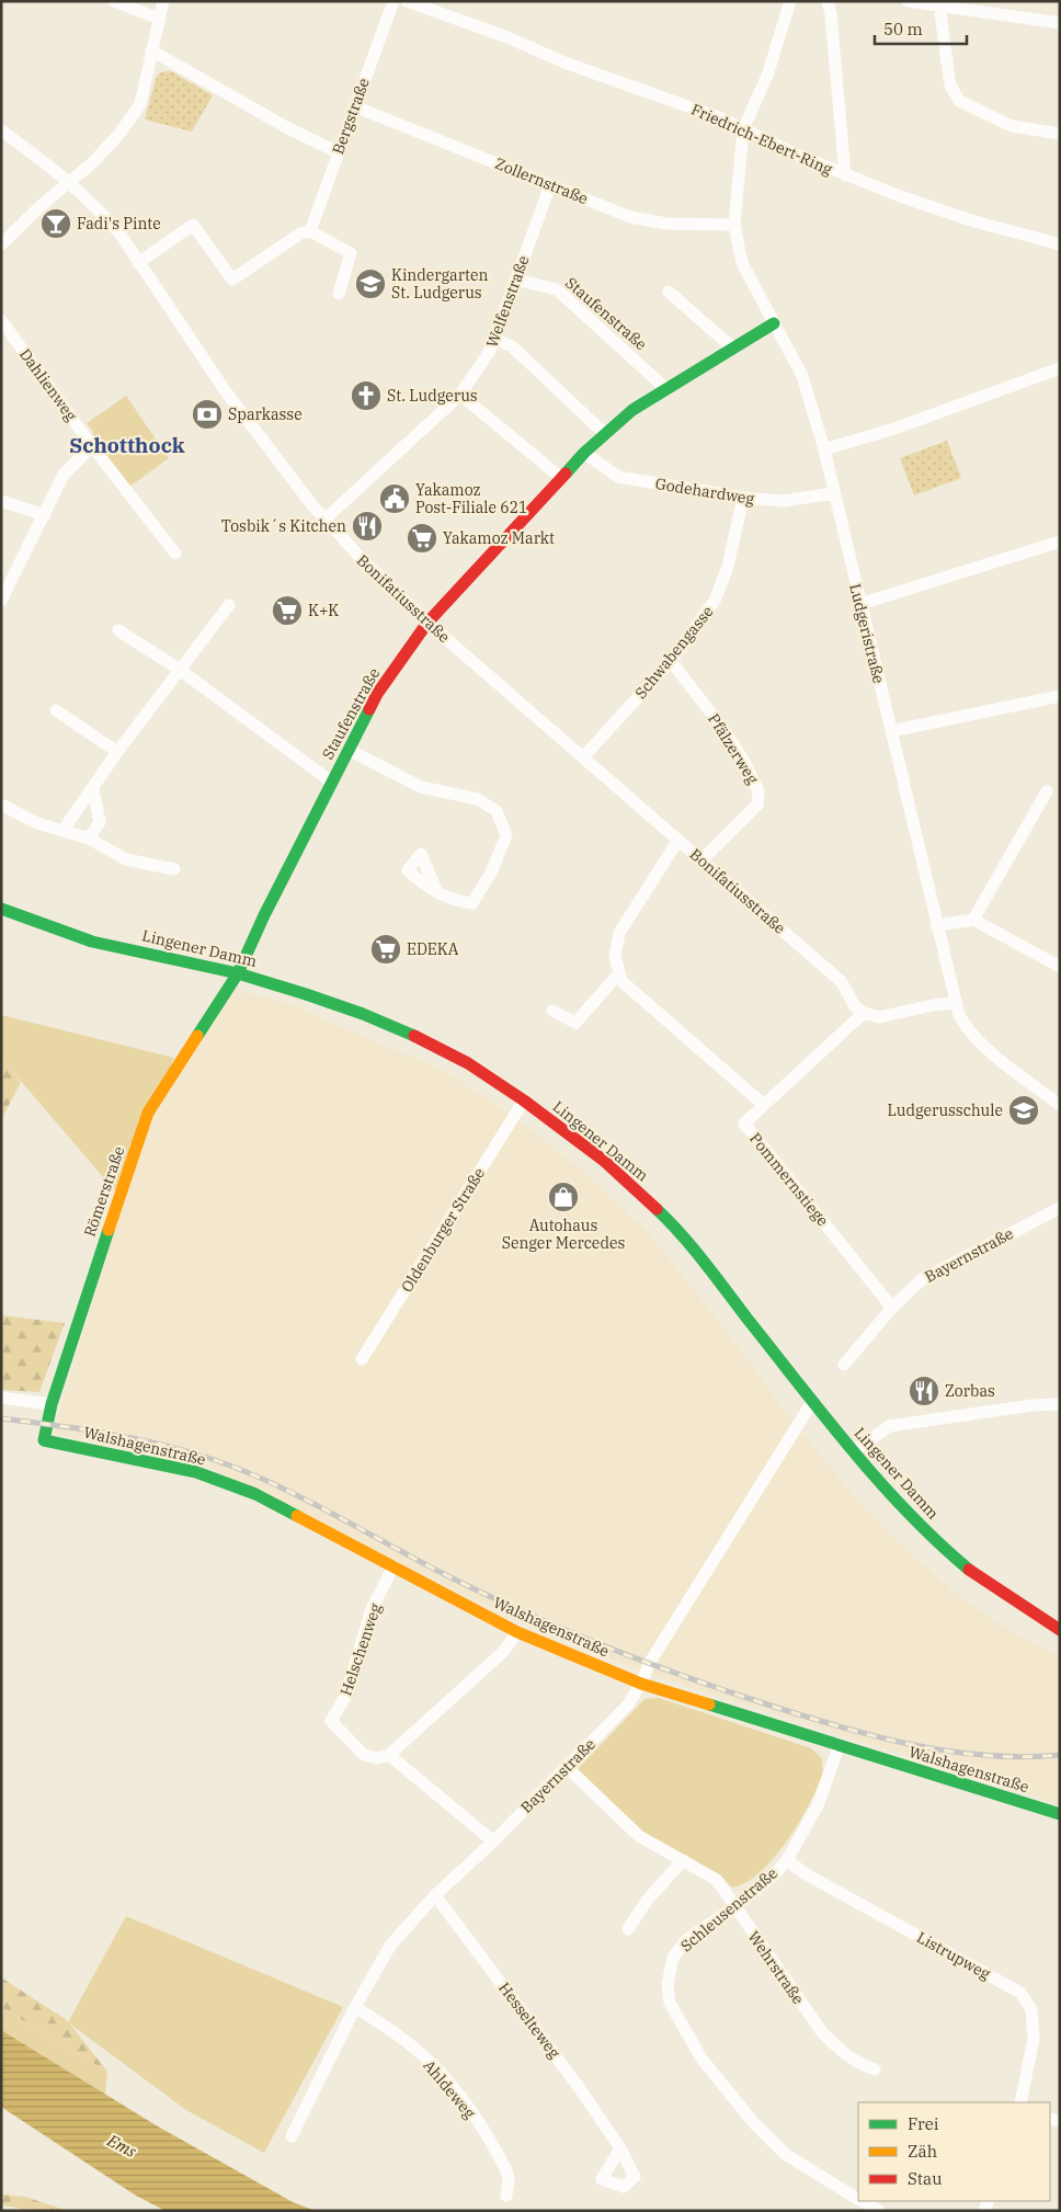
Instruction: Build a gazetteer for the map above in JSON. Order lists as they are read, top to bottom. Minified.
{"streets":{"street":["Bergstraße","Friedrich-Ebert-Ring","Zollernstraße","Welfenstraße","Staufenstraße","Dahlienweg","Godehardweg","Bonifatiusstraße","Ludgeristraße","Schwabengasse","Pfälzerweg","Lingener Damm","Pommernstiege","Römerstraße","Oldenburger Straße","Bayernstraße","Walshagenstraße","Helschenweg","Schleusenstraße","Listrupweg","Wehrstraße","Hesselteweg","Ahldeweg"]},"crossings":[["Bergstraße","Zollernstraße"],["Friedrich-Ebert-Ring","Ludgeristraße"],["Zollernstraße","Welfenstraße"],["Zollernstraße","Ludgeristraße"],["Welfenstraße","Staufenstraße"],["Welfenstraße","Bonifatiusstraße"],["Staufenstraße","Godehardweg"],["Staufenstraße","Bonifatiusstraße"],["Staufenstraße","Ludgeristraße"],["Staufenstraße","Lingener Damm"],["Staufenstraße","Römerstraße"],["Godehardweg","Ludgeristraße"],["Godehardweg","Schwabengasse"],["Bonifatiusstraße","Schwabengasse"],["Bonifatiusstraße","Pfälzerweg"],["Schwabengasse","Pfälzerweg"],["Lingener Damm","Römerstraße"],["Lingener Damm","Oldenburger Straße"],["Lingener Damm","Bayernstraße"],["Pommernstiege","Bayernstraße"],["Römerstraße","Walshagenstraße"],["Bayernstraße","Walshagenstraße"],["Bayernstraße","Wehrstraße"],["Bayernstraße","Hesselteweg"],["Bayernstraße","Ahldeweg"],["Walshagenstraße","Helschenweg"],["Walshagenstraße","Schleusenstraße"],["Schleusenstraße","Listrupweg"],["Schleusenstraße","Wehrstraße"]],"districts":["Schotthock"],"water":["Ems"],"places":{"bar":["Fadi's Pinte"],"school or university":["Kindergarten St. Ludgerus","Ludgerusschule"],"church":["St. Ludgerus"],"bank":["Sparkasse"],"public building":["Yakamoz Post-Filiale 621"],"restaurant":["Tosbik´s Kitchen","Zorbas"],"supermarket":["Yakamoz Markt","K+K","EDEKA"],"shop":["Autohaus Senger Mercedes"]},"legend":["Frei","Zäh","Stau"],"scale_bar":"50 m"}
